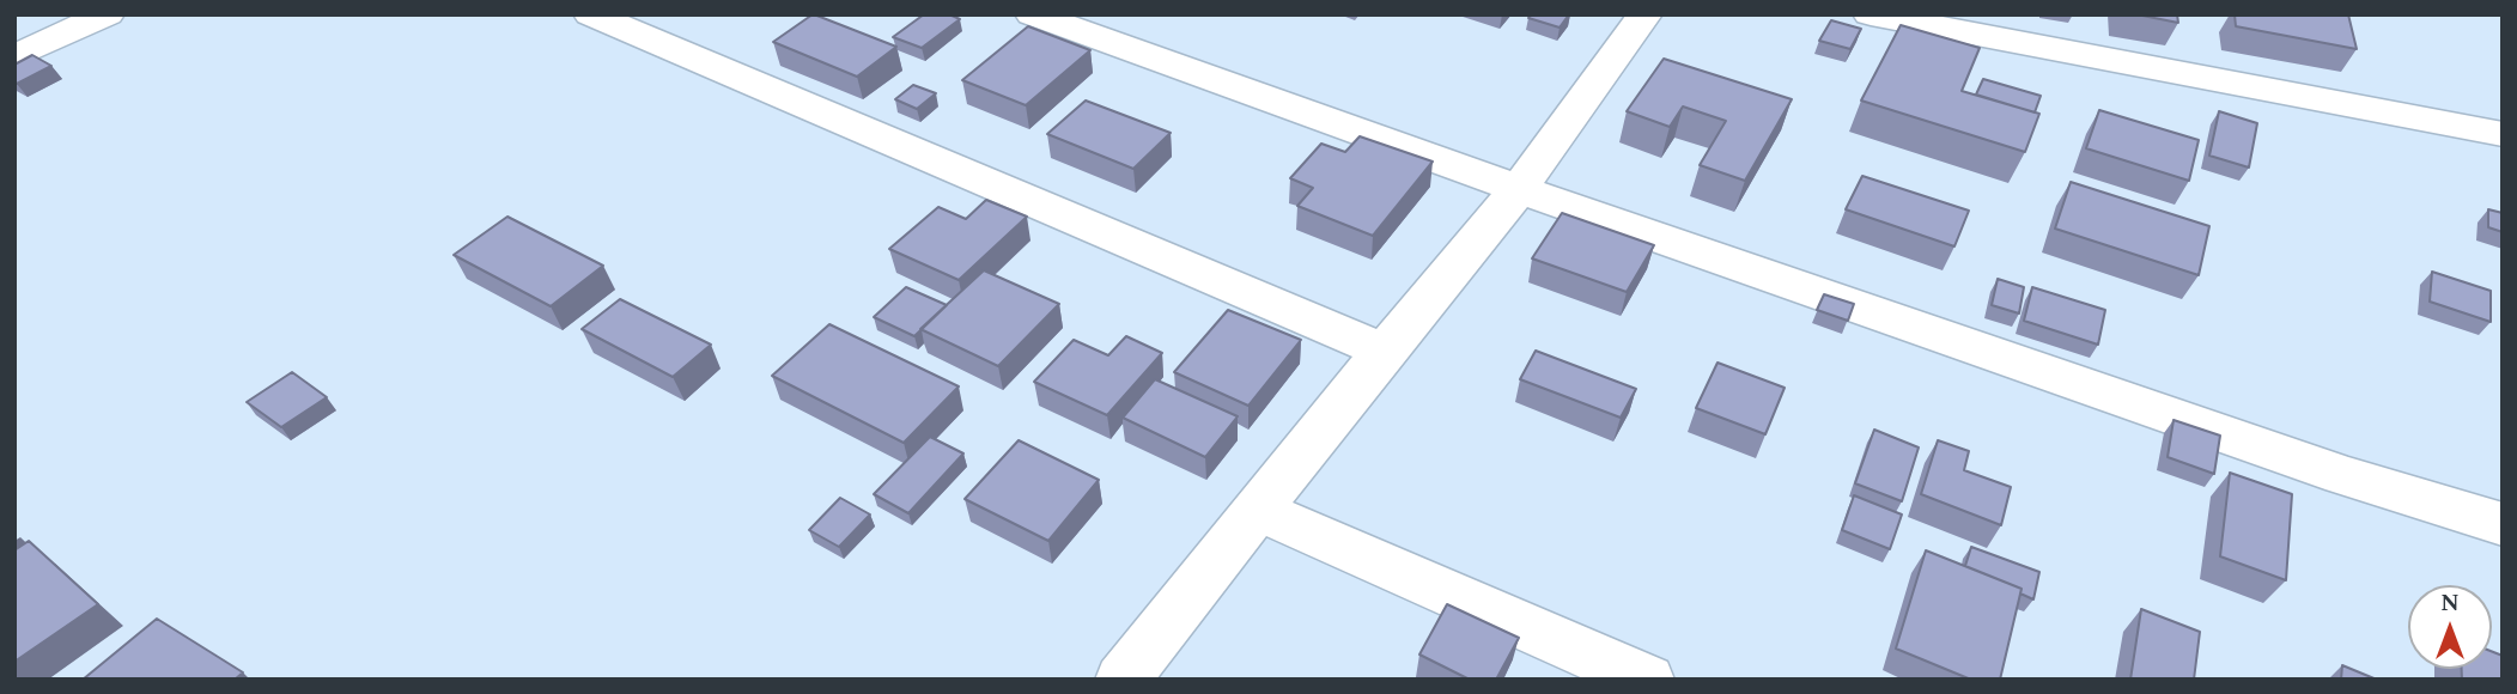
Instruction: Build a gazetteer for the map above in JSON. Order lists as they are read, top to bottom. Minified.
{"north":"top"}
